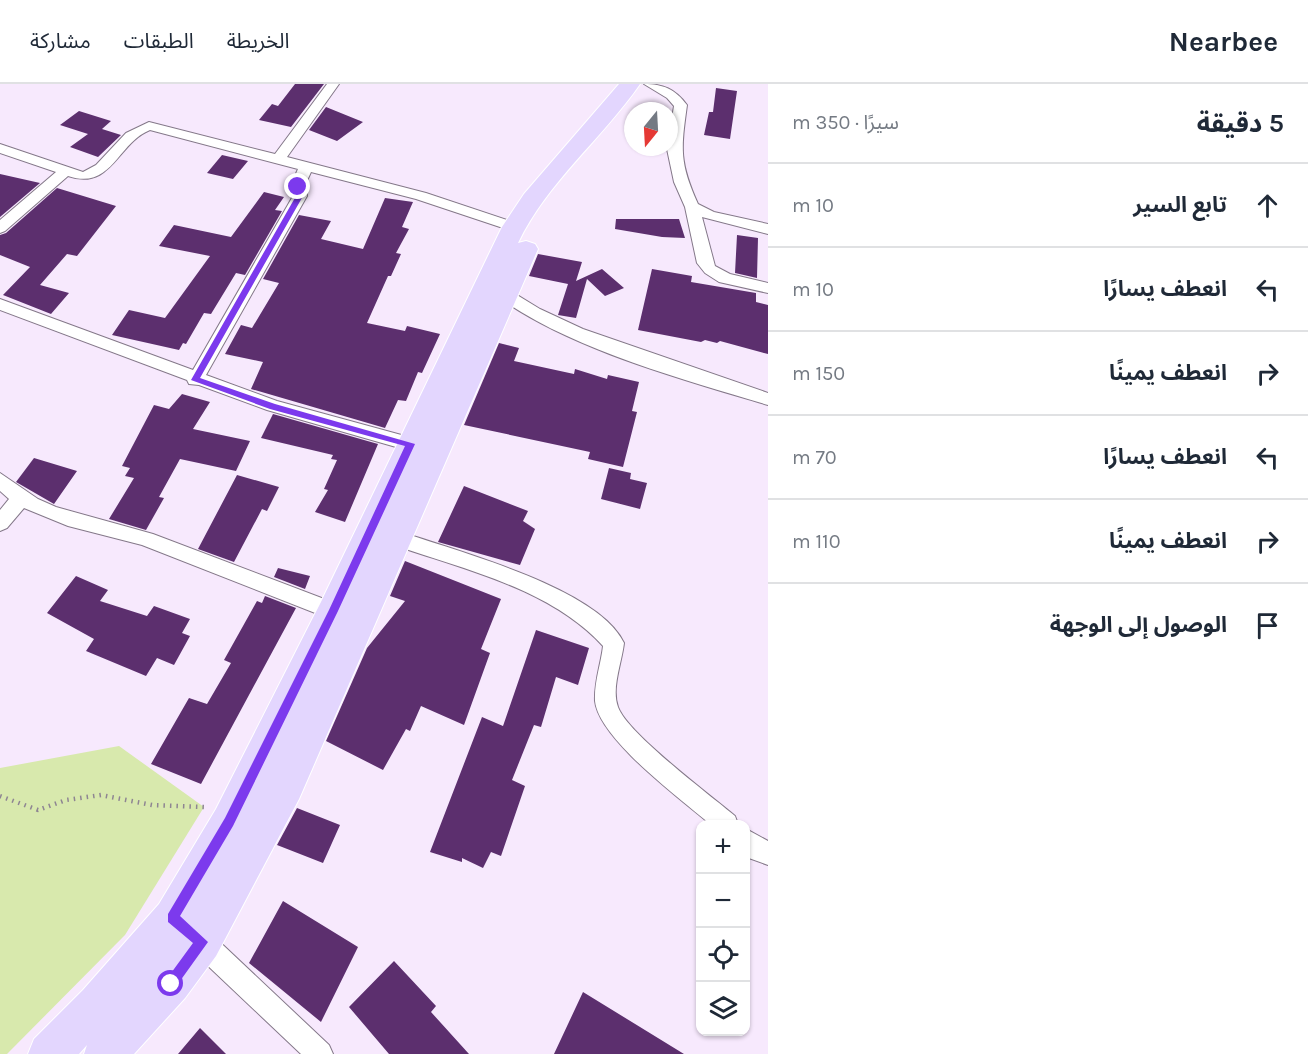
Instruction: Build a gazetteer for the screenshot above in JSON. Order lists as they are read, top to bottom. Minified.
{"north":"bottom","page":{"header":"Nearbee","nav":["الخريطة","الطبقات","مشاركة"],"heading":["5 دقيقة","سيرًا · 350 m"],"list":[["تابع السير","10 m"],["انعطف يسارًا","10 m"],["انعطف يمينًا","150 m"],["انعطف يسارًا","70 m"],["انعطف يمينًا","110 m"],"الوصول إلى الوجهة"],"map_buttons":["+","−"]}}
